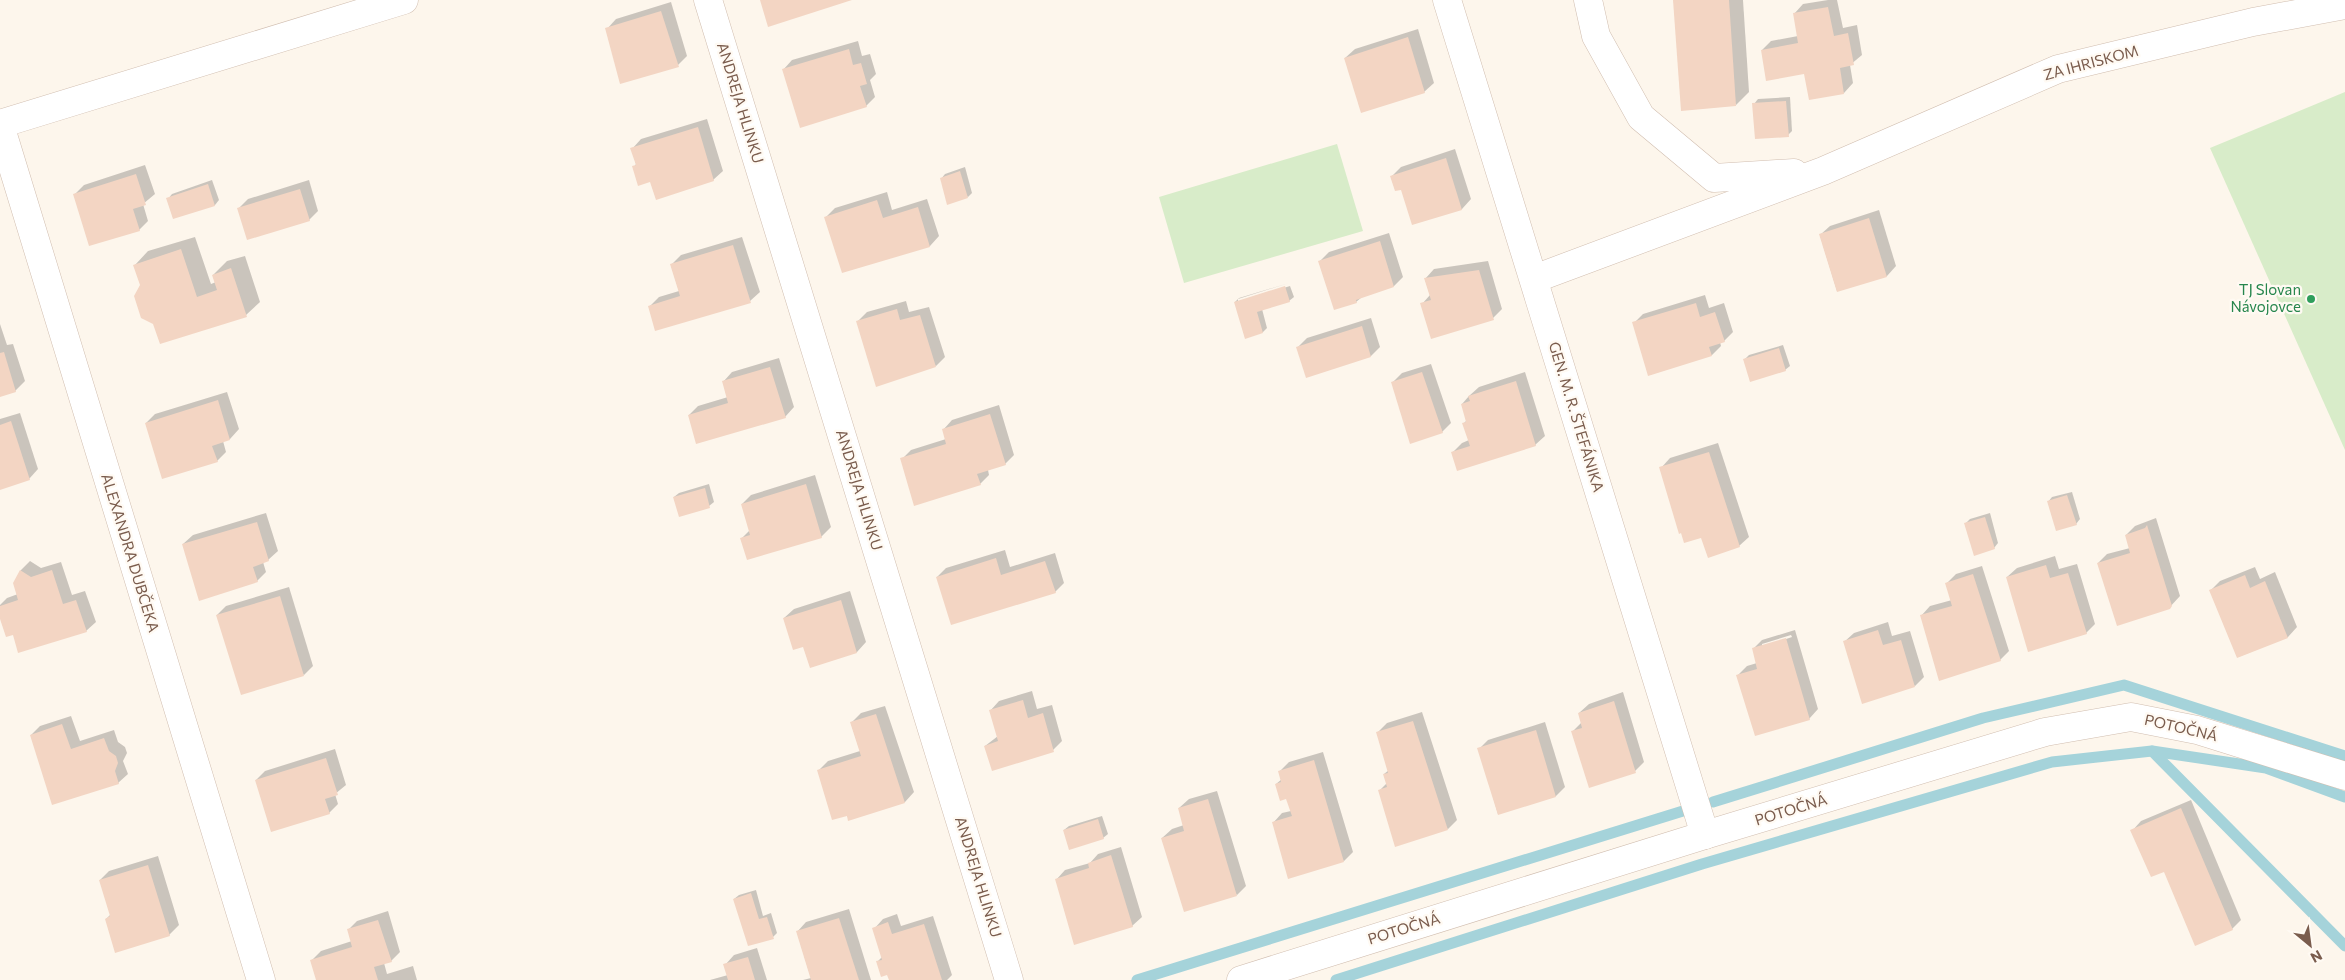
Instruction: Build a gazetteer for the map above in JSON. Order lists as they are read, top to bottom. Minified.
{"streets":{"street":["ZA IHRISKOM","ANDREJA HLINKU","GEN. M. R. ŠTEFÁNIKA","ALEXANDRA DUBČEKA","POTOČNÁ"]},"crossings":[["ZA IHRISKOM","GEN. M. R. ŠTEFÁNIKA"],["GEN. M. R. ŠTEFÁNIKA","POTOČNÁ"]],"places":["TJ Slovan Návojovce"],"north":"bottom right"}
